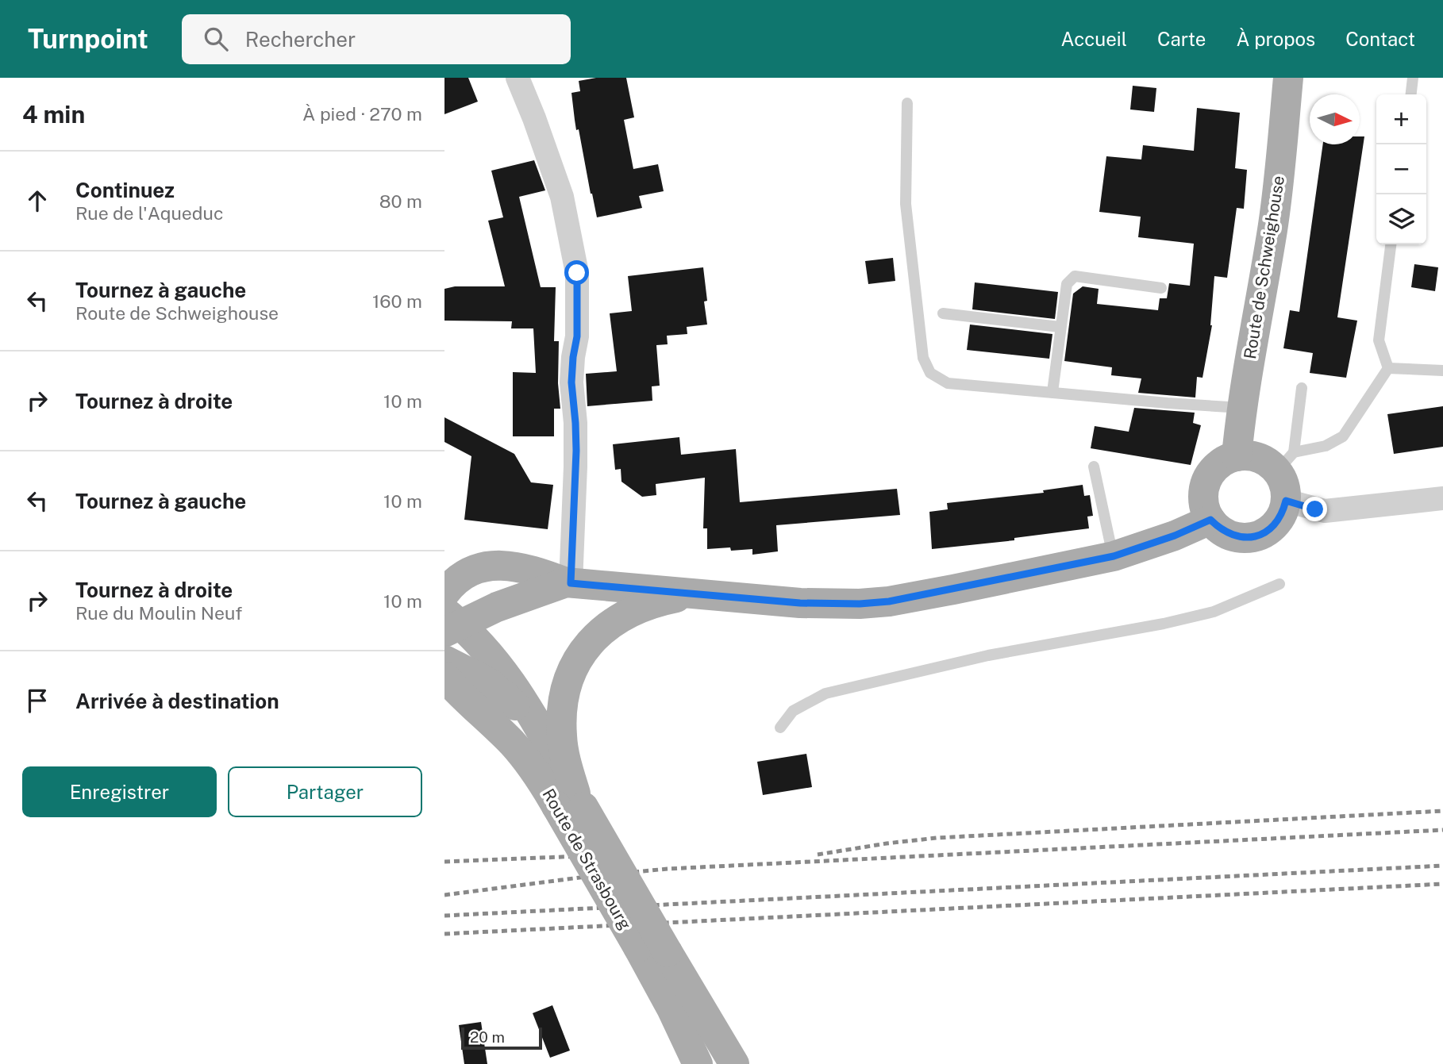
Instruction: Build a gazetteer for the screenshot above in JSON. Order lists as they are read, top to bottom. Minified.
{"streets":{"main road":["Route de Schweighouse","Route de Strasbourg"]},"scale_bar":"20 m","north":"right","page":{"header":"Turnpoint","search":"Rechercher","nav":["Accueil","Carte","À propos","Contact"],"heading":["4 min","À pied · 270 m"],"map_buttons":["+","−"],"list":[["Continuez","Rue de l'Aqueduc","80 m"],["Tournez à gauche","Route de Schweighouse","160 m"],["Tournez à droite","10 m"],["Tournez à gauche","10 m"],["Tournez à droite","Rue du Moulin Neuf","10 m"],"Arrivée à destination"],"buttons":["Enregistrer","Partager"],"scale":"20 m"}}
